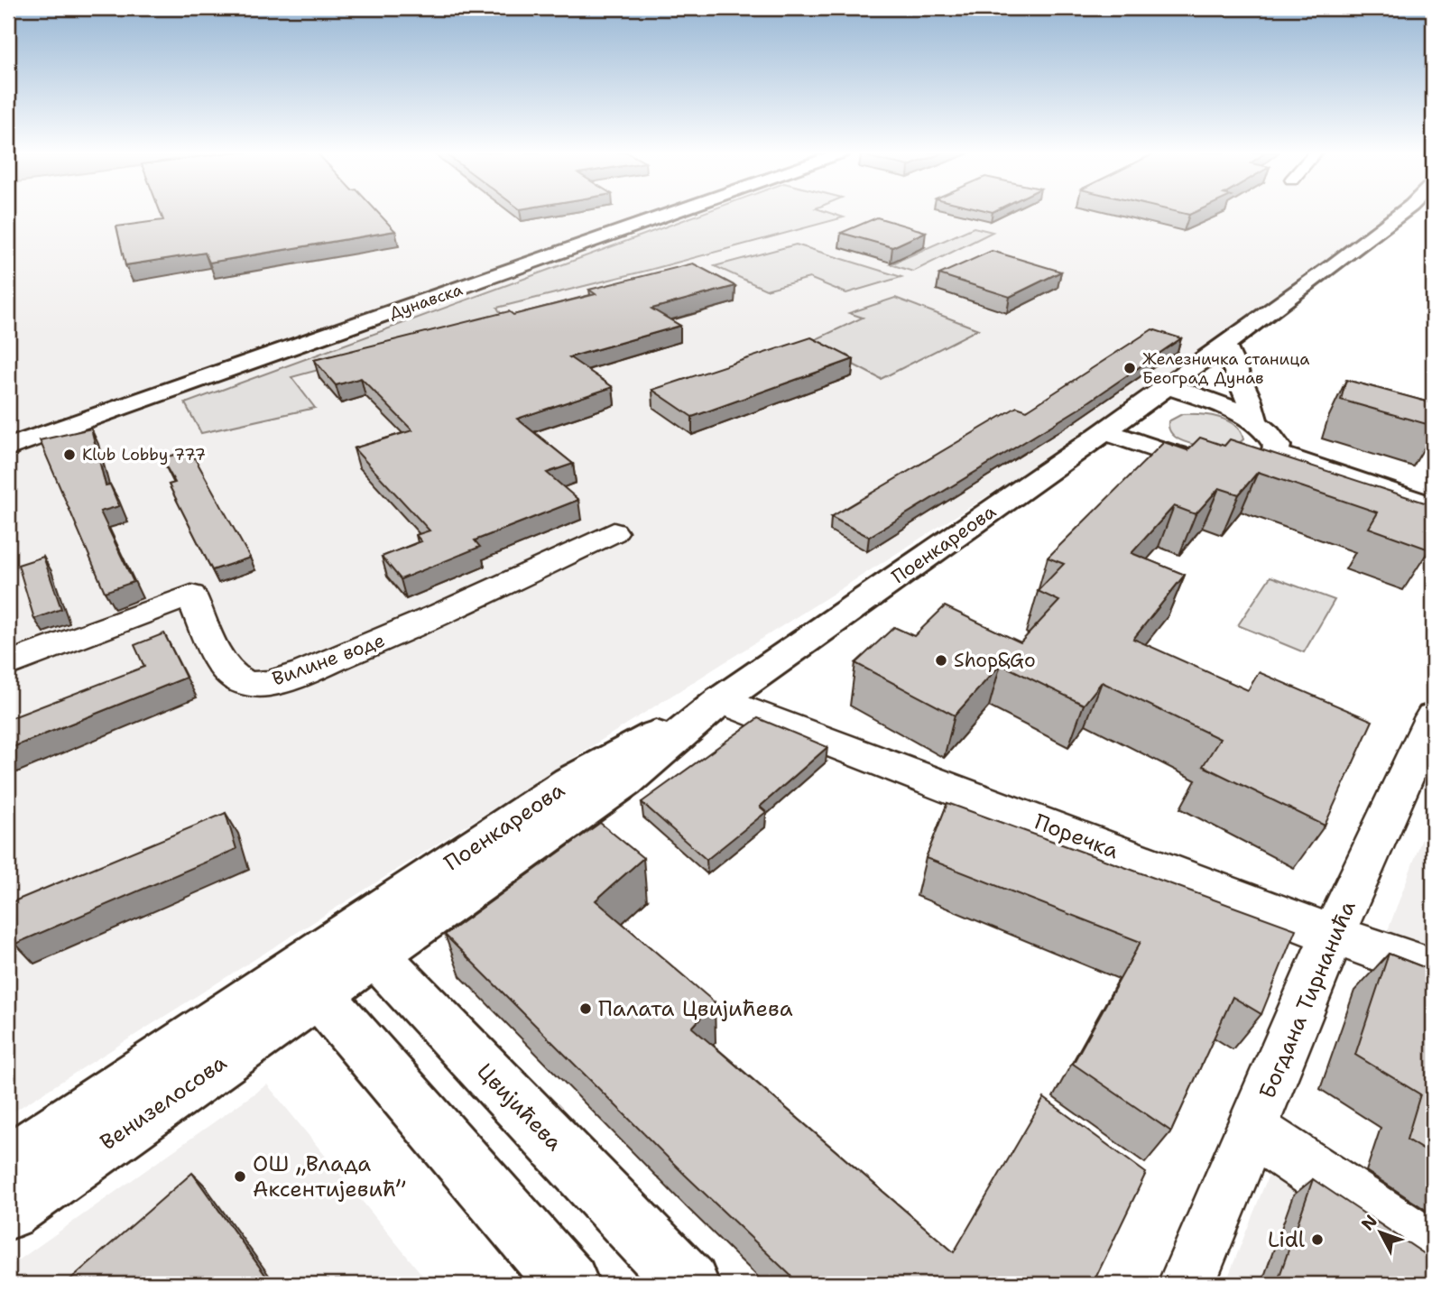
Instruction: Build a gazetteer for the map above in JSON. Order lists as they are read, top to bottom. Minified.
{"streets":{"street":["Дунавска","Поенкареова","Вилине воде","Поречка","Богдана Тирнанића","Венизелосова","Цвијићева"]},"crossings":[["Поенкареова","Поречка"],["Поенкареова","Венизелосова"],["Поенкареова","Цвијићева"],["Поречка","Богдана Тирнанића"]],"places":["Железничка станица Београд Дунав","Klub Lobby 777","Shop&Go","Палата Цвијићева","ОШ „Влада Аксентијевић”","Lidl"],"north":"top left"}
